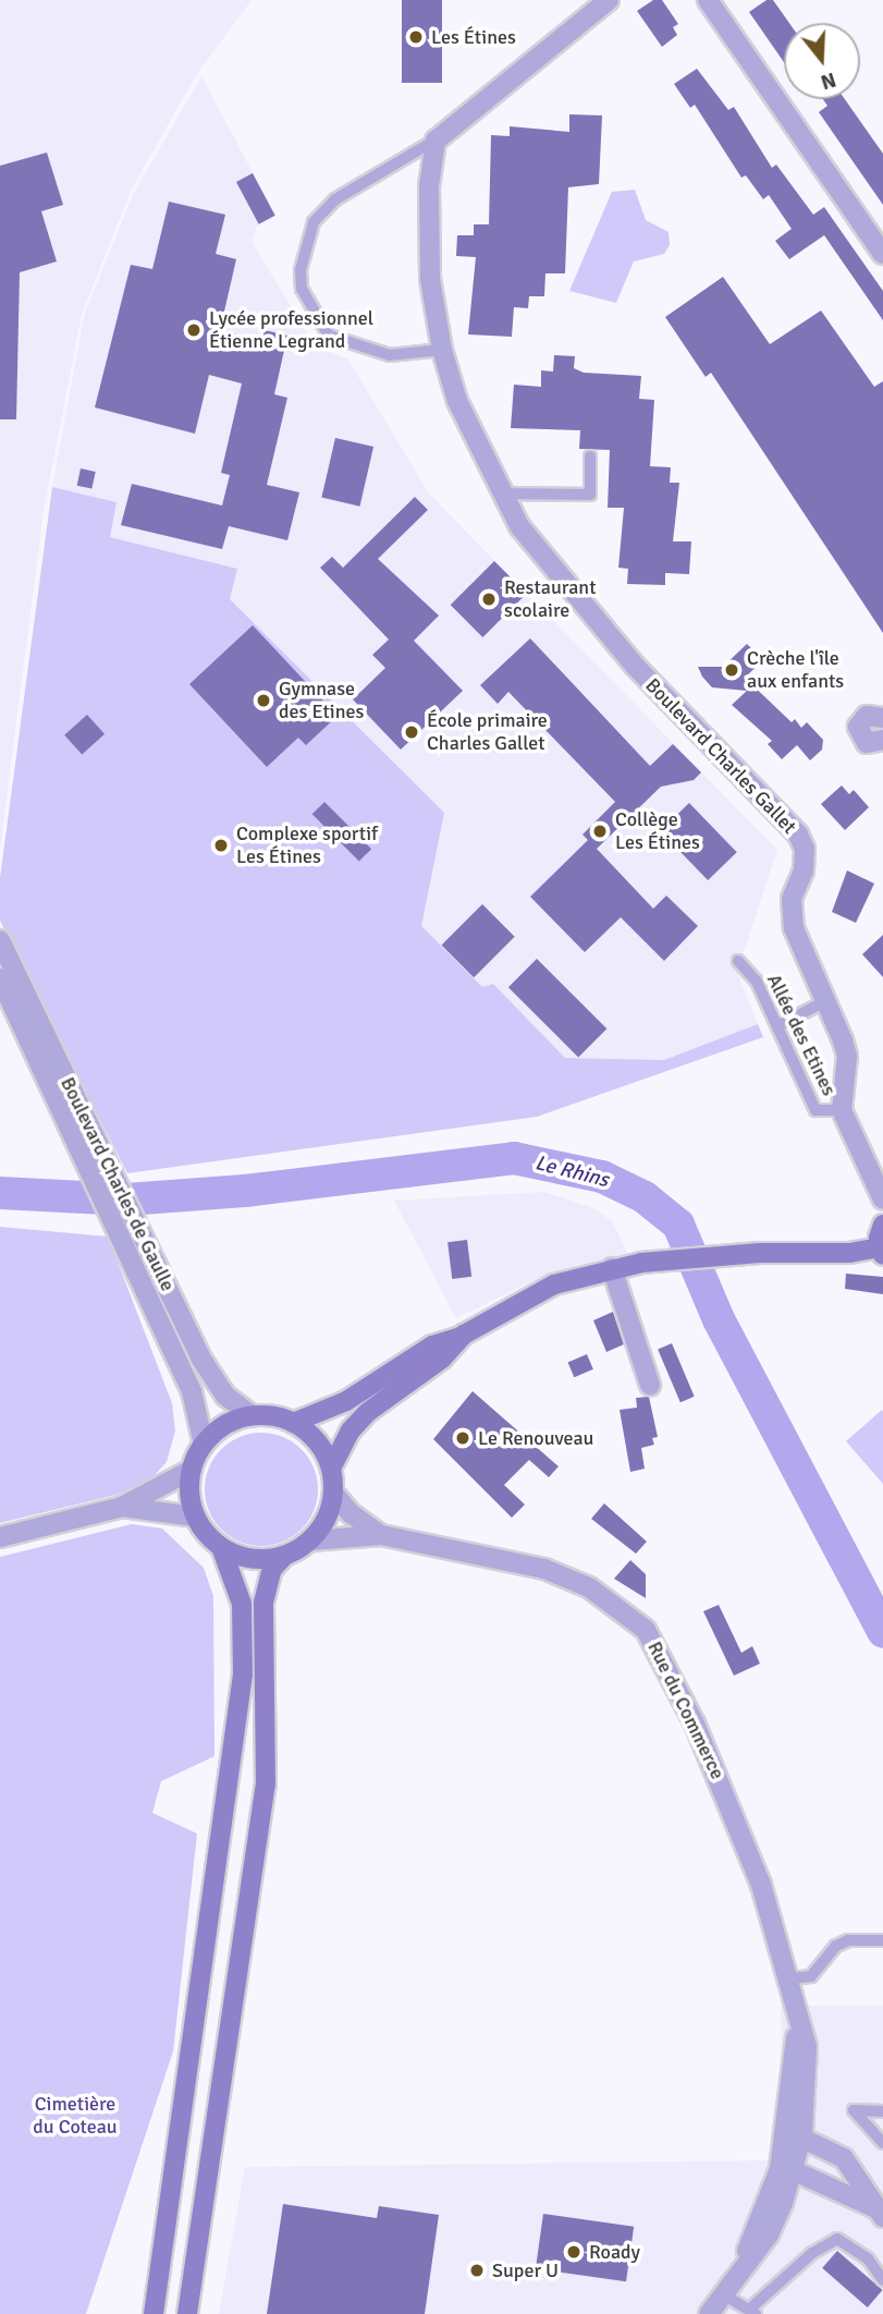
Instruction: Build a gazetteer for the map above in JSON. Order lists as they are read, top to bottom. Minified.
{"streets":{"street":["Boulevard Charles Gallet","Boulevard Charles de Gaulle","Rue du Commerce"],"lane":["Allée des Etines"]},"crossings":[["Boulevard Charles Gallet","Allée des Etines"],["Boulevard Charles de Gaulle","Rue du Commerce"]],"water":["Le Rhins"],"parks":["Cimetière du Coteau"],"places":["Les Étines","Lycée professionnel Étienne Legrand","Restaurant scolaire","Crèche l'île aux enfants","Gymnase des Etines","École primaire Charles Gallet","Collège Les Étines","Complexe sportif Les Étines","Le Renouveau","Roady","Super U"],"north":"bottom"}
